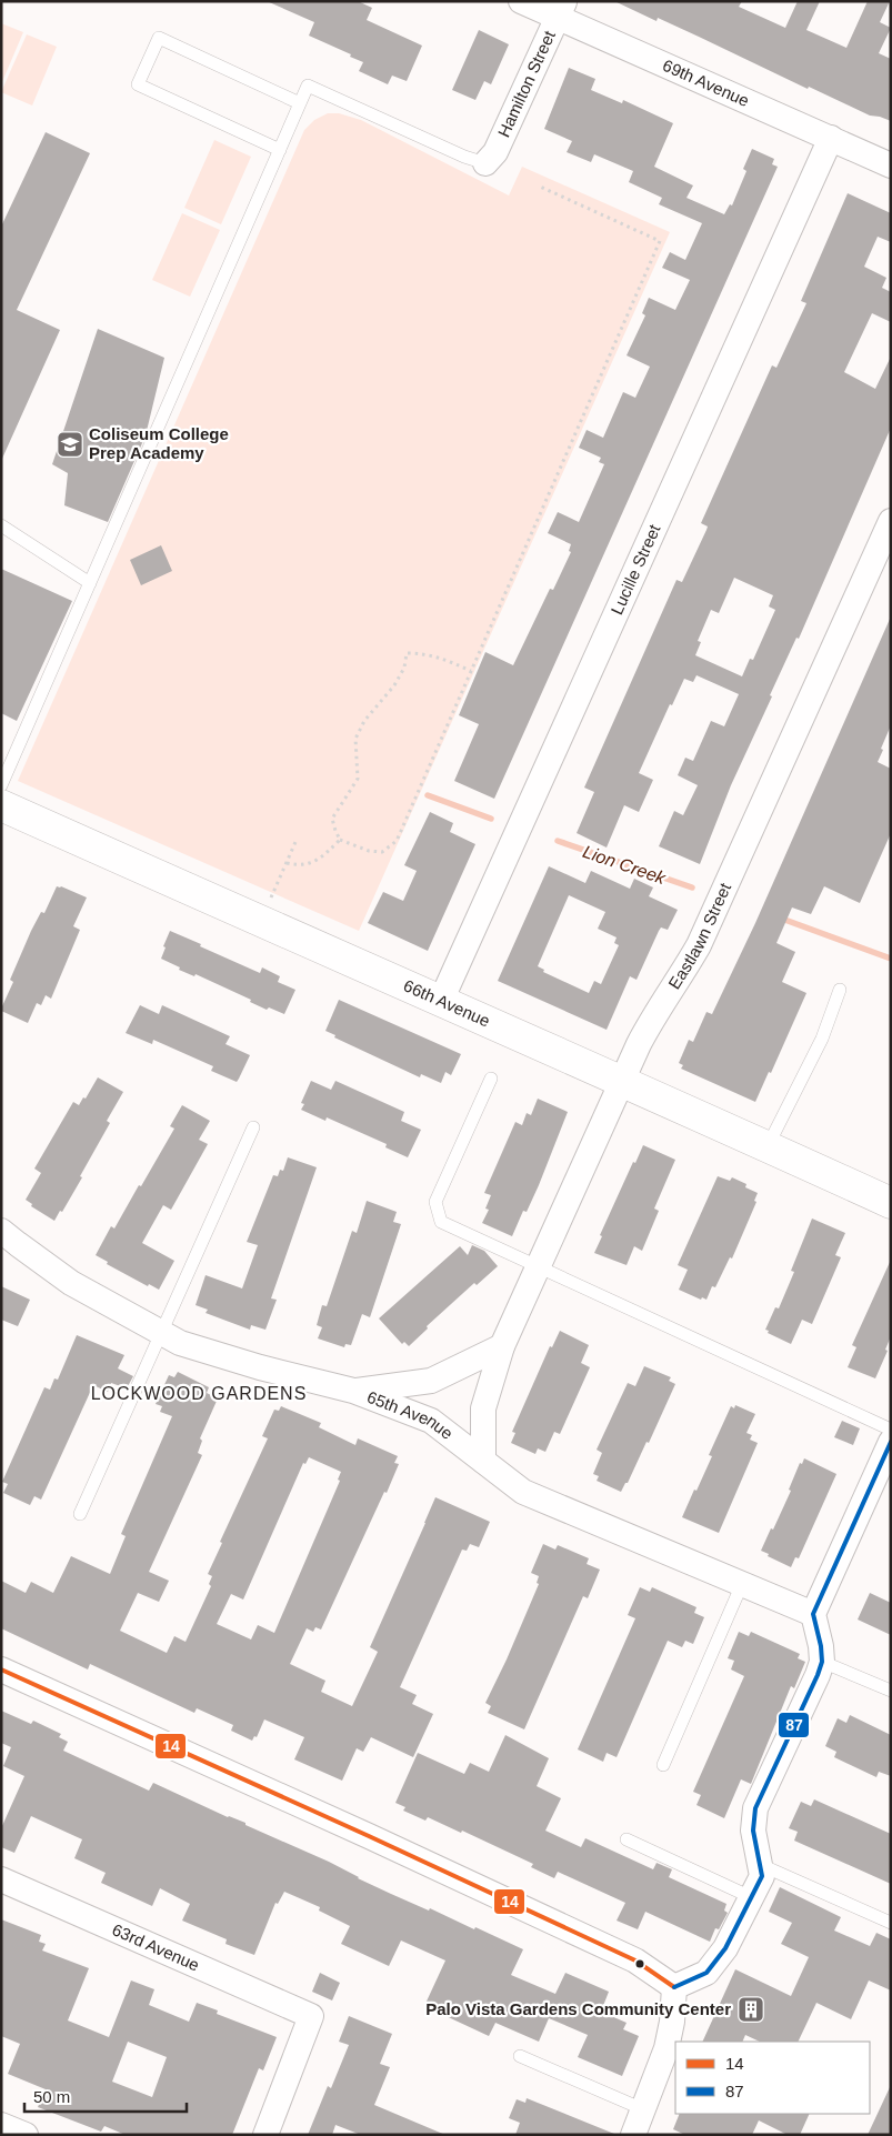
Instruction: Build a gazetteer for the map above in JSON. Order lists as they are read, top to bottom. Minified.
{"streets":{"street":["Hamilton Street","69th Avenue","Lucille Street","Eastlawn Street","66th Avenue","65th Avenue","63rd Avenue"]},"crossings":[["Hamilton Street","69th Avenue"],["69th Avenue","Lucille Street"],["Lucille Street","66th Avenue"],["Eastlawn Street","66th Avenue"],["Eastlawn Street","65th Avenue"]],"districts":["LOCKWOOD GARDENS"],"water":["Lion Creek"],"places":{"school or university":["Coliseum College Prep Academy"],"building":["Palo Vista Gardens Community Center"]},"lines":["transit line 87","transit line 14"],"legend":["14","87"],"scale_bar":"50 m"}
